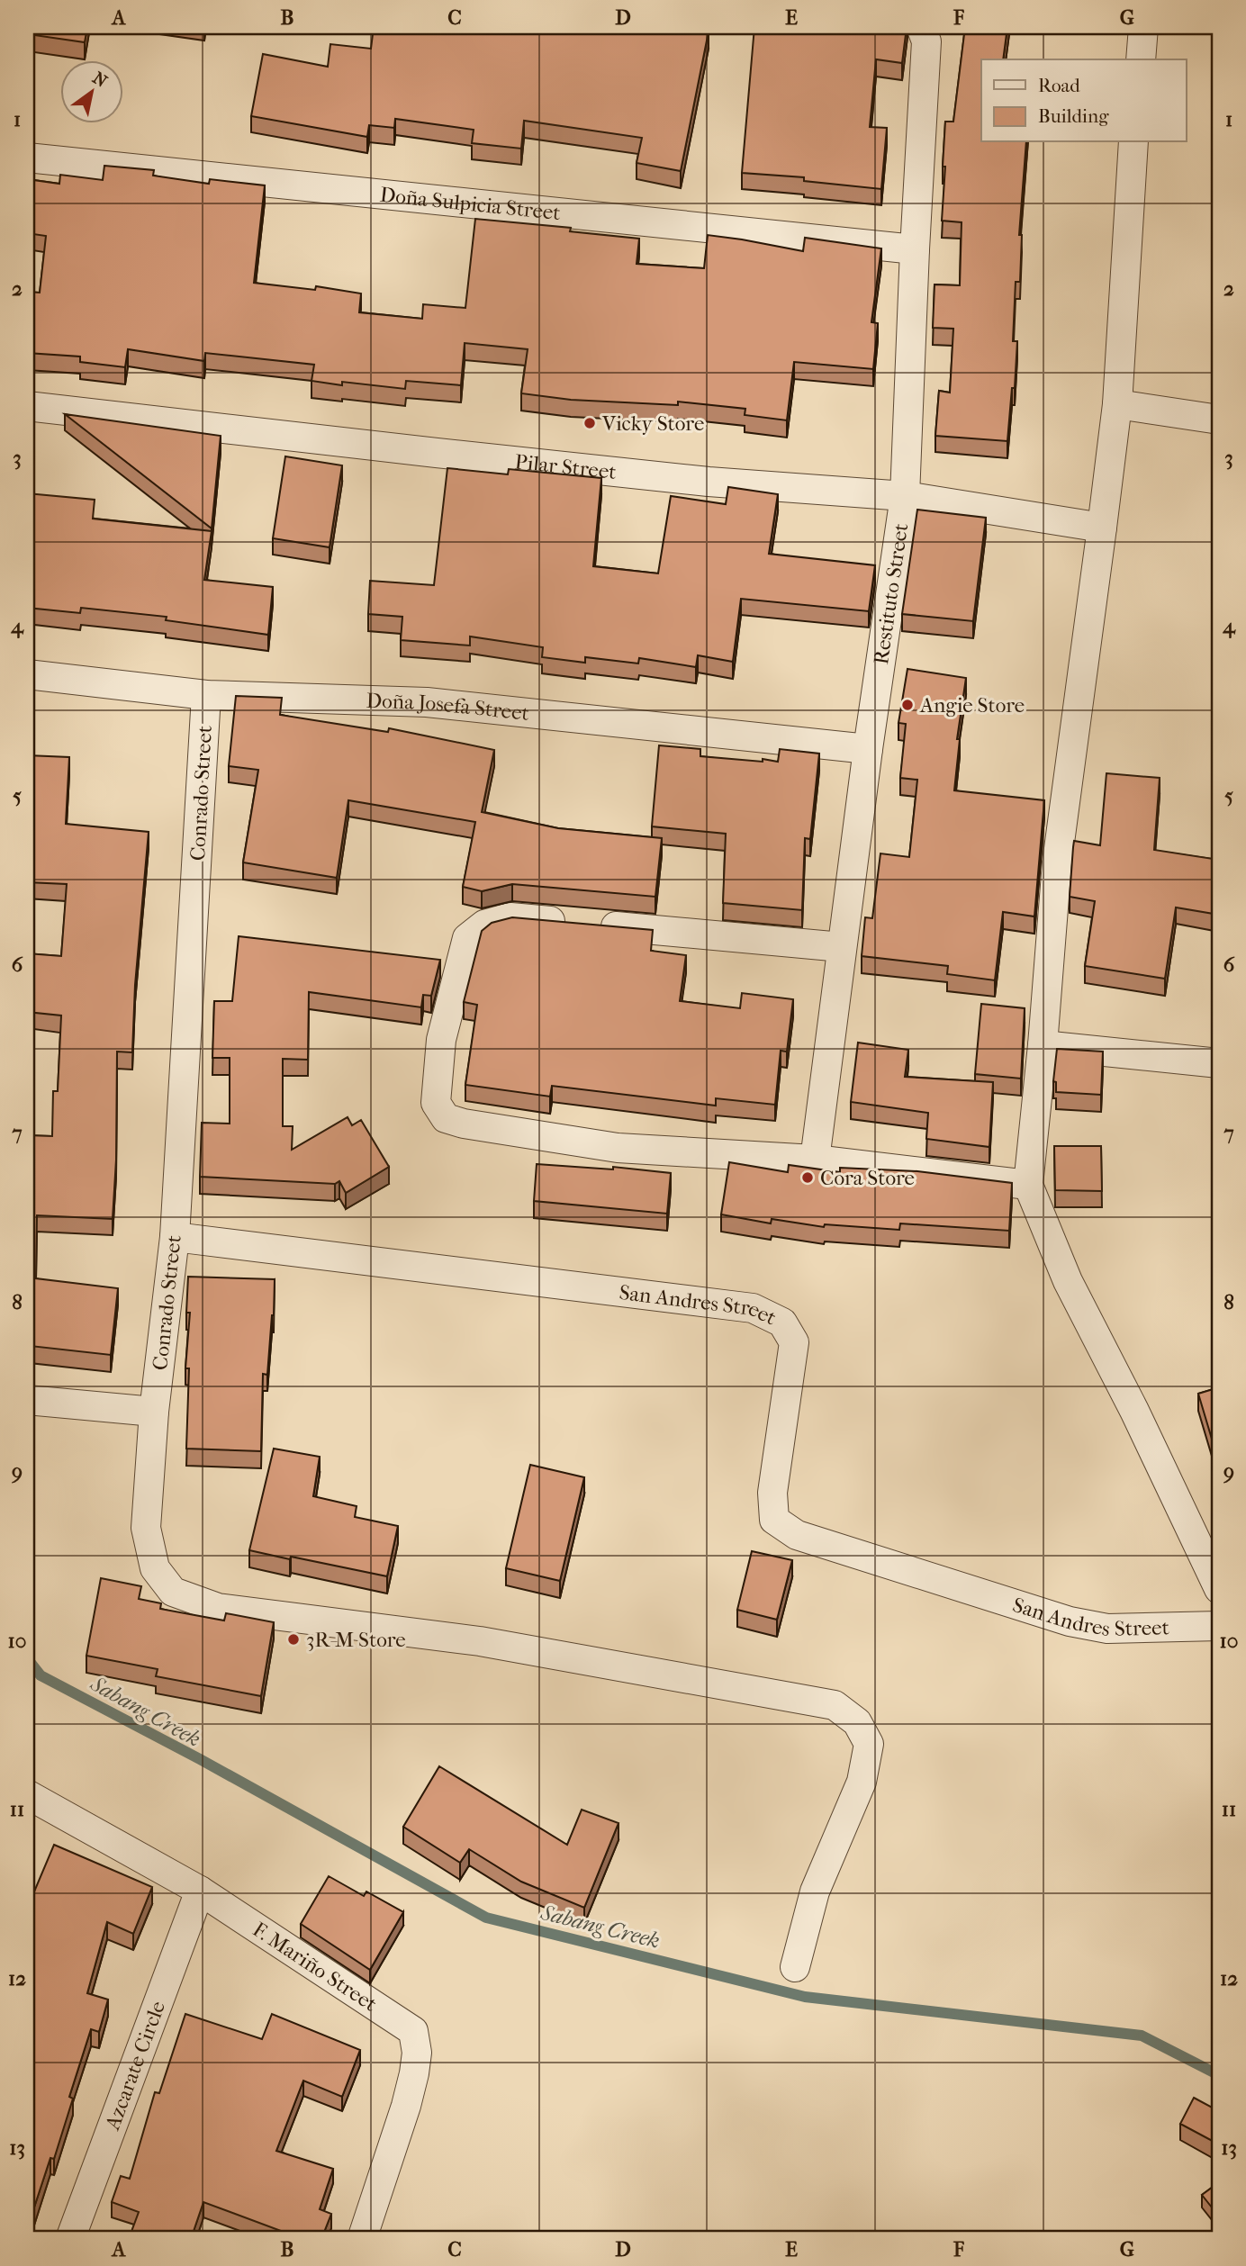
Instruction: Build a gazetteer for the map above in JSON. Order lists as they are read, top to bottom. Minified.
{"streets":{"street":["Doña Sulpicia Street","Pilar Street","Restituto Street","Doña Josefa Street","Conrado Street","San Andres Street","F. Mariño Street","Azcarate Circle"]},"crossings":[["Doña Sulpicia Street","Restituto Street"],["Pilar Street","Restituto Street"],["Restituto Street","Doña Josefa Street"],["Doña Josefa Street","Conrado Street"],["Conrado Street","San Andres Street"],["F. Mariño Street","Azcarate Circle"]],"water":["Sabang Creek"],"places":["Vicky Store","Angie Store","Cora Store","3R-M Store"],"legend":["Road","Building"],"north":"top right","grid":{"columns":["A","B","C","D","E","F","G"],"rows":["1","2","3","4","5","6","7","8","9","10","11","12","13"]}}
